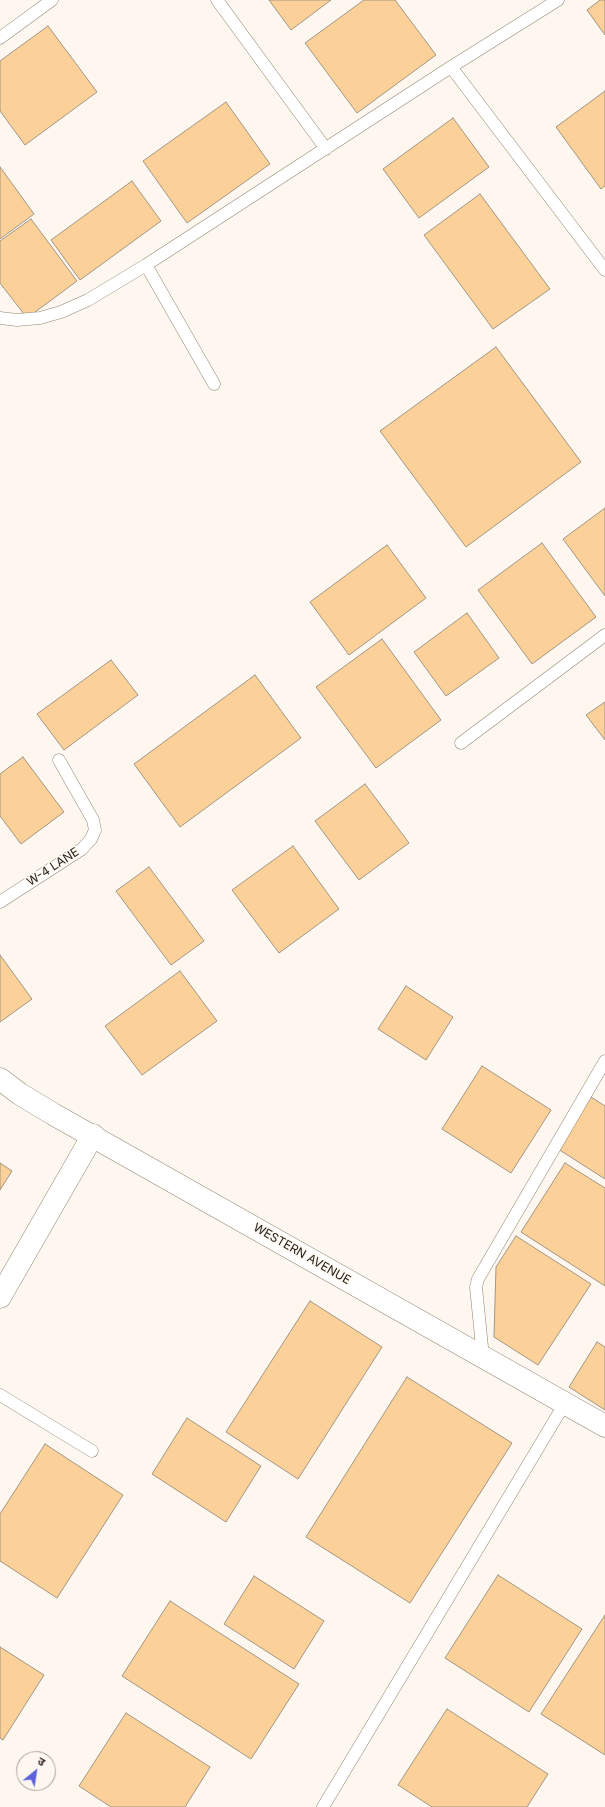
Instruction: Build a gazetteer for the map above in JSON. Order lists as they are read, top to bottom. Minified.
{"streets":{"street":["WESTERN AVENUE"],"lane":["W-4 LANE"]},"north":"top right"}
